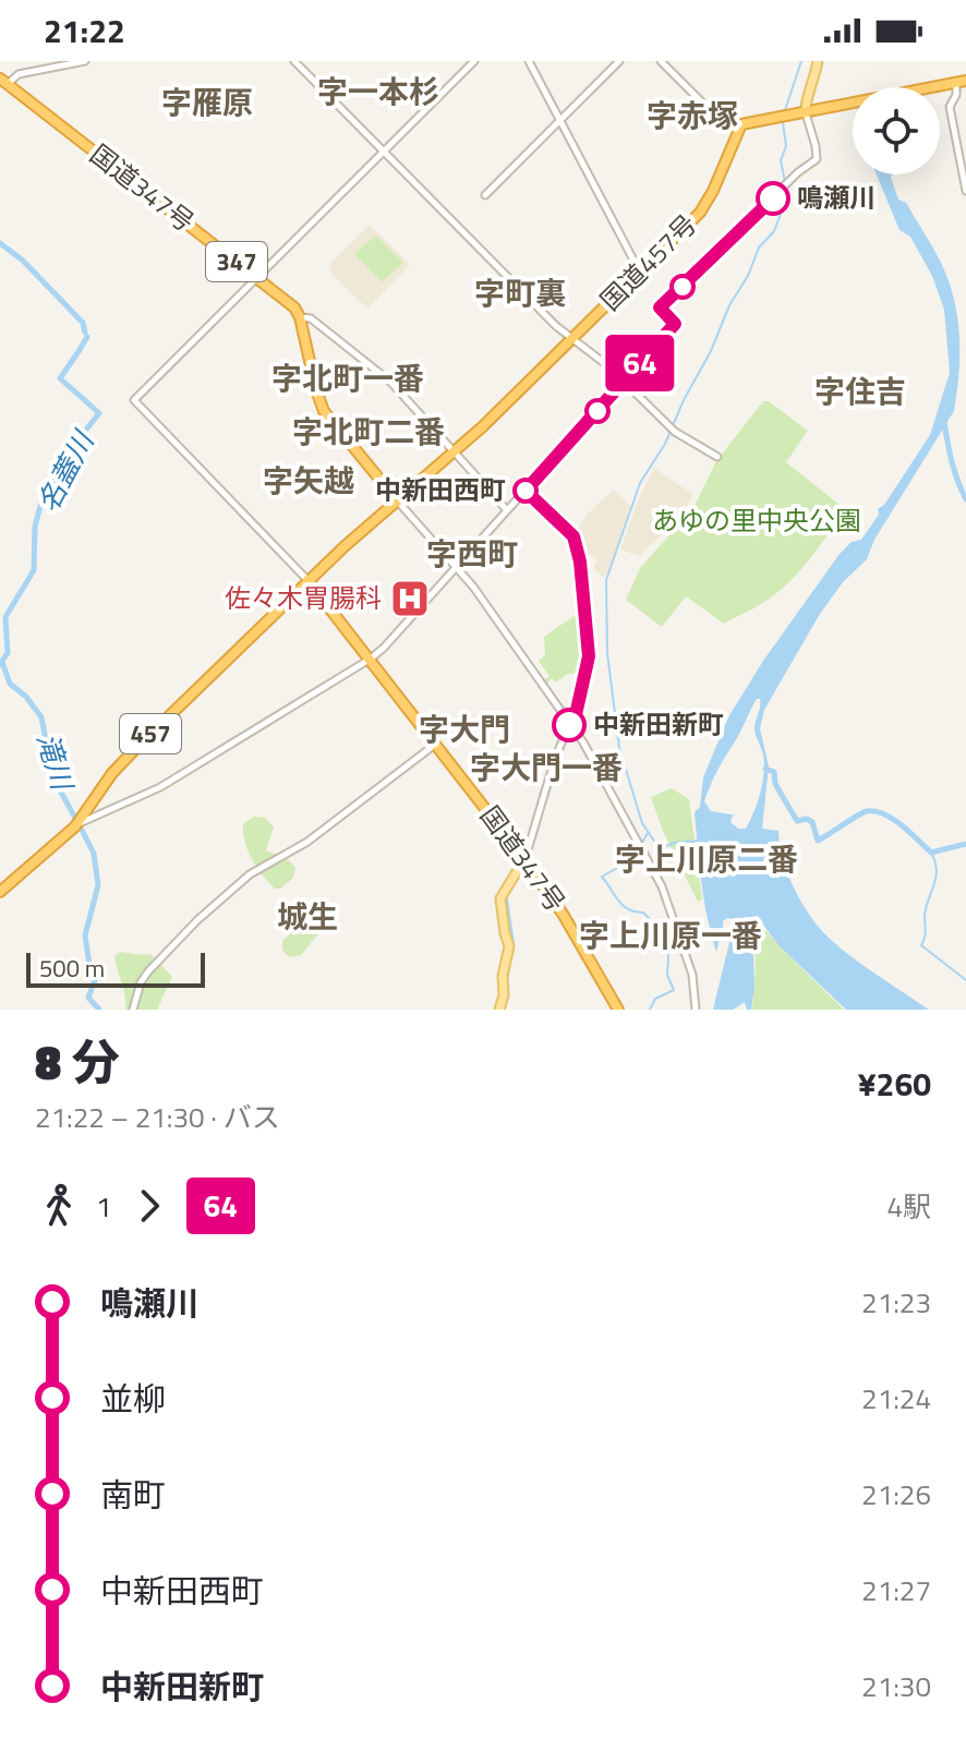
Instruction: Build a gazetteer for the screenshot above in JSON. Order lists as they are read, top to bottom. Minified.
{"streets":{"highway":["国道347号","347","国道457号","457"]},"crossings":[["国道347号","457"],["国道457号","457"]],"districts":["字一本杉","字雁原","字赤塚","字町裏","字北町一番","字住吉","字北町二番","字矢越","字西町","字大門","字大門一番","字上川原二番","城生","字上川原一番"],"water":["名蓋川","滝川"],"parks":["あゆの里中央公園"],"places":{"other":["鳴瀬川","中新田西町","中新田新町"],"hospital":["佐々木胃腸科"]},"lines":["bus line 64"],"scale_bar":"500 m","page":{"status":"21:22","on_map":"64","scale":"500 m","heading":["8 分","21:22 – 21:30 · バス","¥260"],"legs":["1","64","4駅"],"list":[{"name":"鳴瀬川","value":"21:23"},{"name":"並柳","value":"21:24"},{"name":"南町","value":"21:26"},{"name":"中新田西町","value":"21:27"},{"name":"中新田新町","value":"21:30"}]}}
